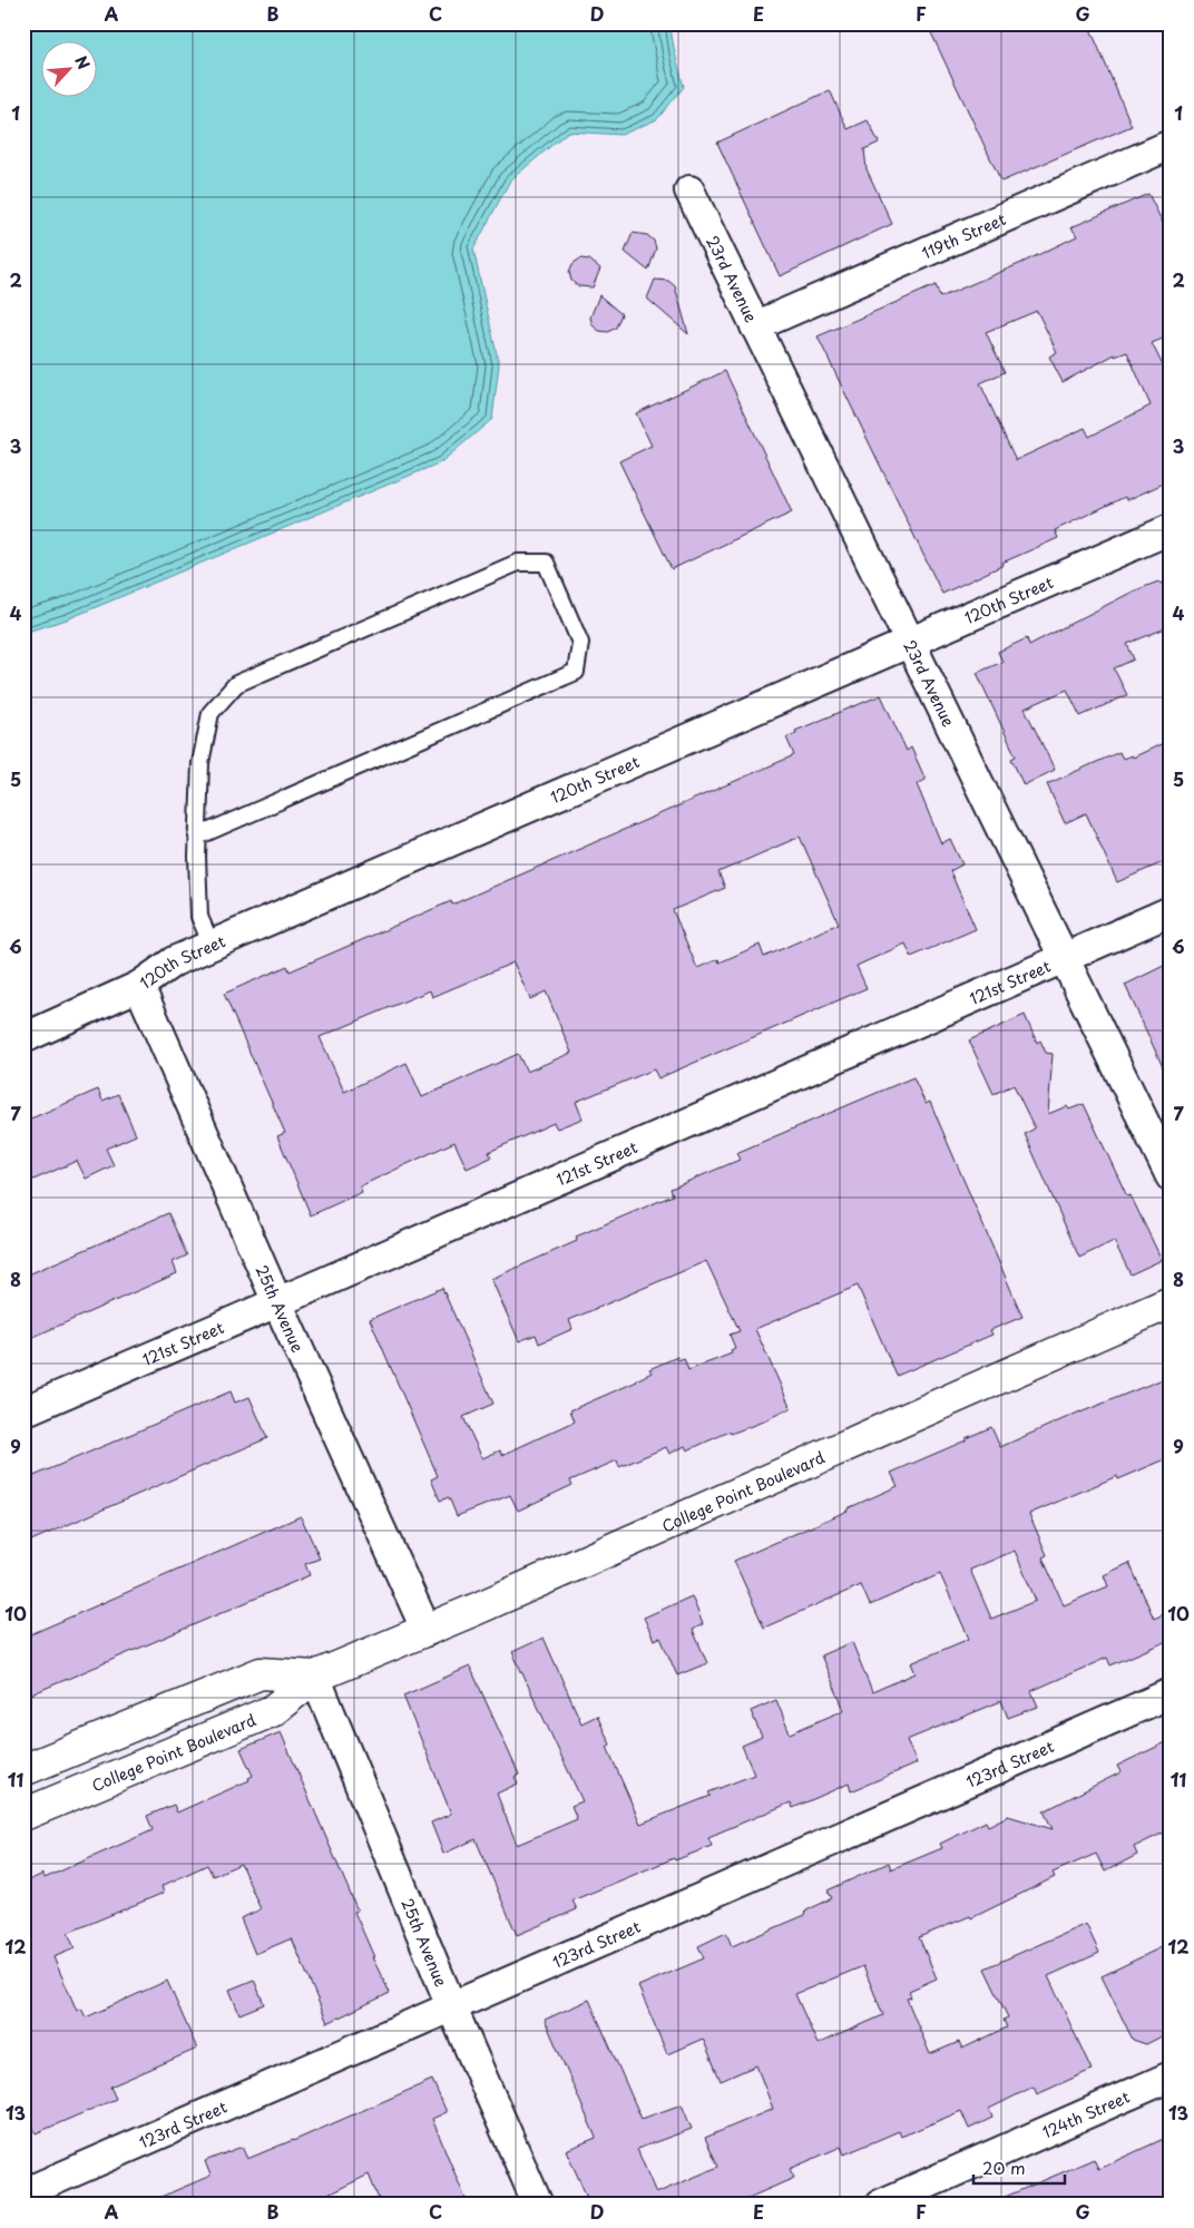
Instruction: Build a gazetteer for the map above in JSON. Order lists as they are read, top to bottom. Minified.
{"streets":{"street":["119th Street","23rd Avenue","120th Street","121st Street","25th Avenue","College Point Boulevard","123rd Street","124th Street"]},"crossings":[["119th Street","23rd Avenue"],["23rd Avenue","120th Street"],["23rd Avenue","121st Street"],["120th Street","25th Avenue"],["121st Street","25th Avenue"],["25th Avenue","College Point Boulevard"],["25th Avenue","123rd Street"]],"scale_bar":"20 m","north":"top right","grid":{"columns":["A","B","C","D","E","F","G"],"rows":["1","2","3","4","5","6","7","8","9","10","11","12","13"]}}
